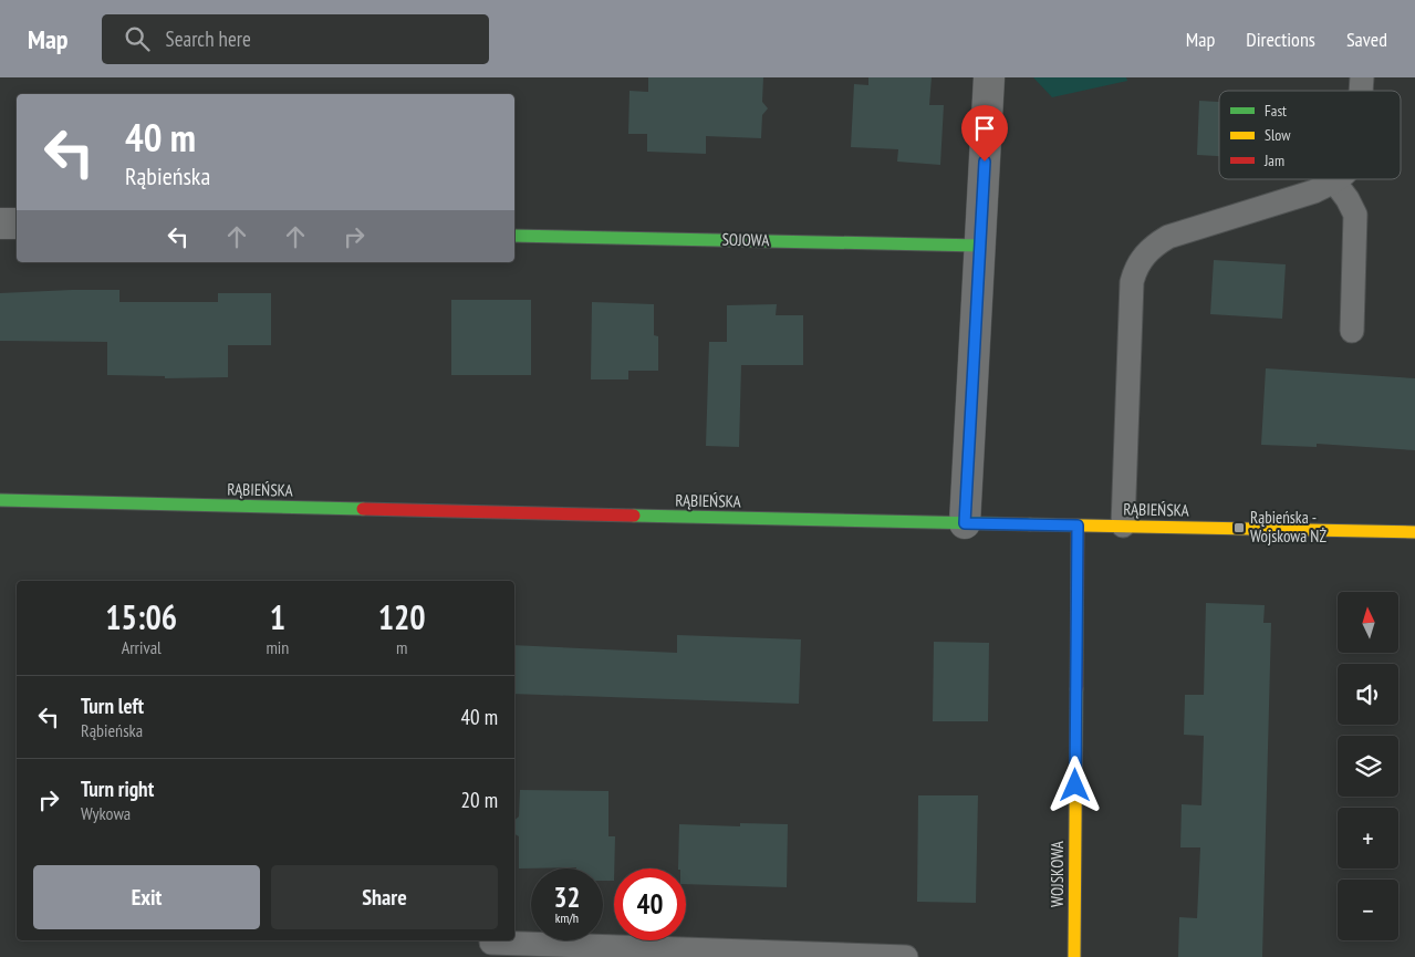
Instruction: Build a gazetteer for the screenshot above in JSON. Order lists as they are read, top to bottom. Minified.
{"streets":{"street":["SOJOWA","RĄBIEŃSKA","WOJSKOWA"]},"crossings":[["RĄBIEŃSKA","WOJSKOWA"]],"places":{"transit":["Rąbieńska - Wojskowa NŻ"]},"legend":["Fast","Slow","Jam"],"north":"top","page":{"header":"Map","search":"Search here","nav":["Map","Directions","Saved"],"turn":["40 m","Rąbieńska"],"eta":["15:06","Arrival","1","min","120","m"],"map_buttons":["+","−"],"list":[{"name":"Turn left","note":"Rąbieńska","value":"40 m"},{"name":"Turn right","note":"Wykowa","value":"20 m"}],"buttons":["Exit","Share"],"speed":"32 km/h","limit":"40"}}
